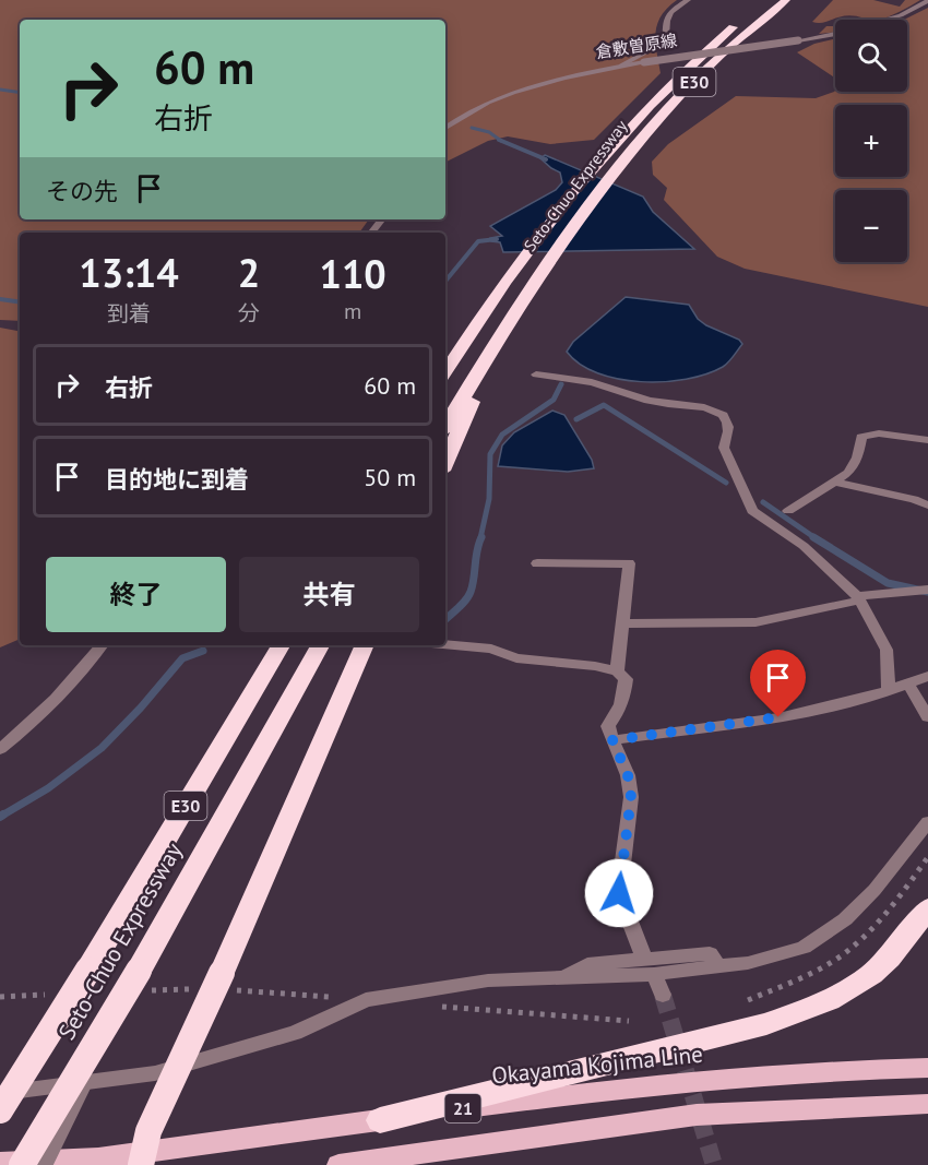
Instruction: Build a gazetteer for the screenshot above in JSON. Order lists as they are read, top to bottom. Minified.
{"streets":{"highway":["E30","Seto-Chuo Expressway"],"main road":["Okayama Kojima Line","21"],"street":["倉敷曽原線"]},"page":{"map_buttons":["+","−"],"turn":["60 m","右折"],"then":"その先","eta":["13:14","到着","2","分","110","m"],"list":[{"name":"右折","value":"60 m"},{"name":"目的地に到着","value":"50 m"}],"buttons":["終了","共有"]}}
